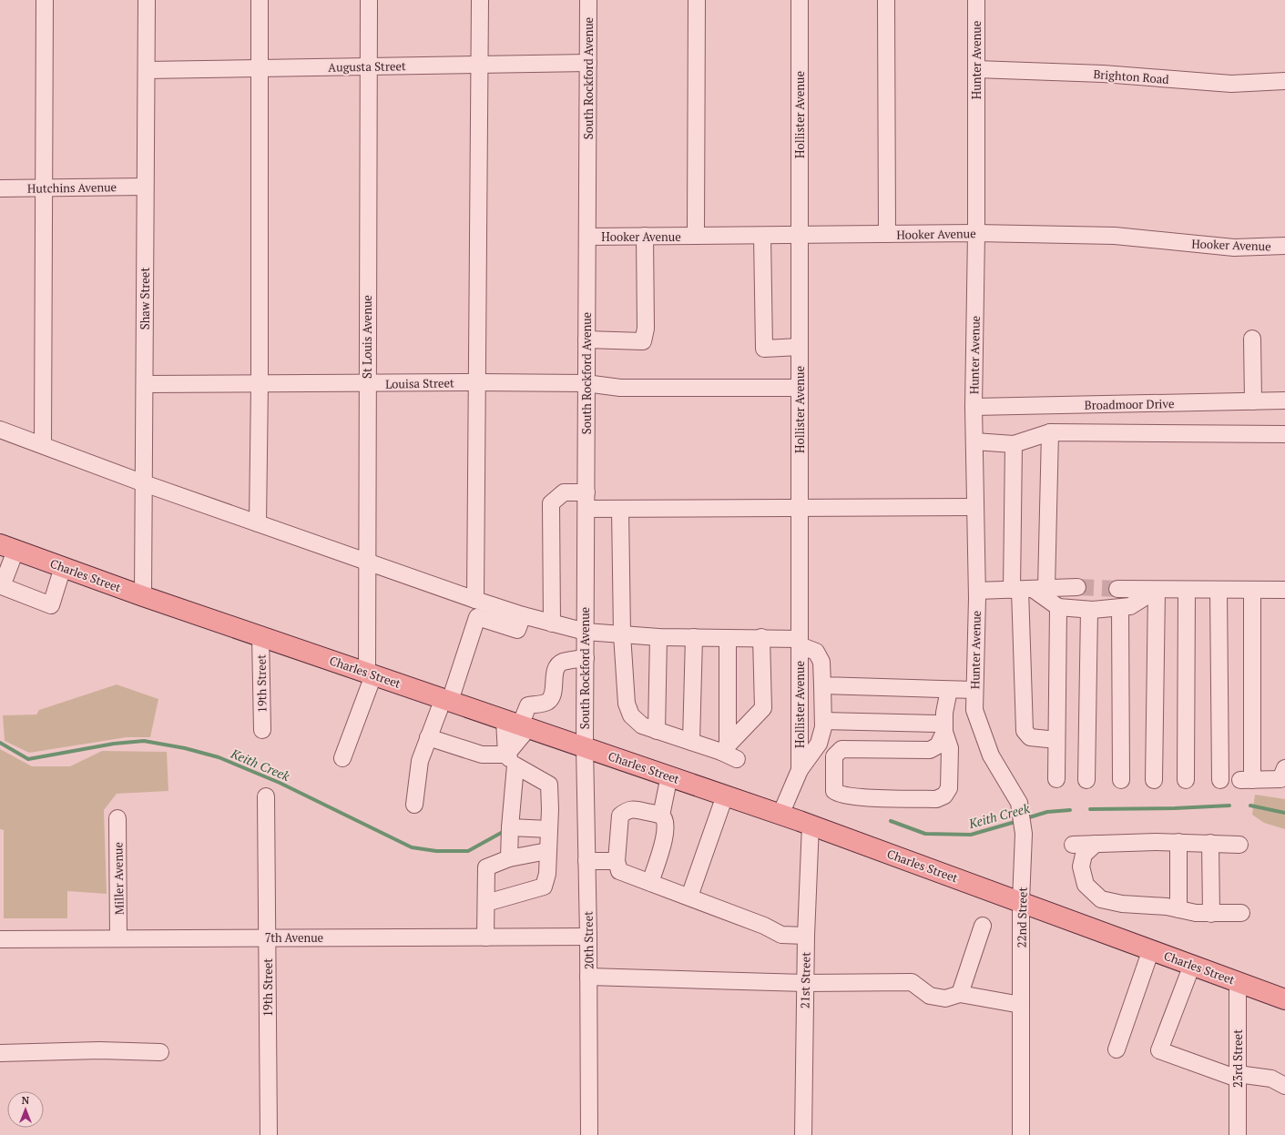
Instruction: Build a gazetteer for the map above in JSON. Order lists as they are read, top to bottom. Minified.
{"streets":{"main road":["Charles Street"],"street":["Hunter Avenue","Augusta Street","Brighton Road","South Rockford Avenue","Hollister Avenue","Hutchins Avenue","Hooker Avenue","Shaw Street","St Louis Avenue","Louisa Street","Broadmoor Drive","19th Street","Miller Avenue","22nd Street","7th Avenue","20th Street","21st Street","23rd Street"]},"crossings":[["Hunter Avenue","Brighton Road"],["Hunter Avenue","Hooker Avenue"],["Hunter Avenue","Broadmoor Drive"],["Hunter Avenue","22nd Street"],["Augusta Street","South Rockford Avenue"],["Augusta Street","Shaw Street"],["Augusta Street","St Louis Avenue"],["South Rockford Avenue","Hooker Avenue"],["South Rockford Avenue","Louisa Street"],["South Rockford Avenue","Charles Street"],["South Rockford Avenue","20th Street"],["Hollister Avenue","Hooker Avenue"],["Hollister Avenue","Louisa Street"],["Hollister Avenue","Charles Street"],["Hutchins Avenue","Shaw Street"],["Shaw Street","Louisa Street"],["Shaw Street","Charles Street"],["St Louis Avenue","Louisa Street"],["St Louis Avenue","Charles Street"],["Charles Street","19th Street"],["Charles Street","22nd Street"],["Charles Street","20th Street"],["Charles Street","21st Street"],["Charles Street","23rd Street"],["19th Street","7th Avenue"],["Miller Avenue","7th Avenue"],["7th Avenue","20th Street"]],"water":["Keith Creek"],"north":"top"}
